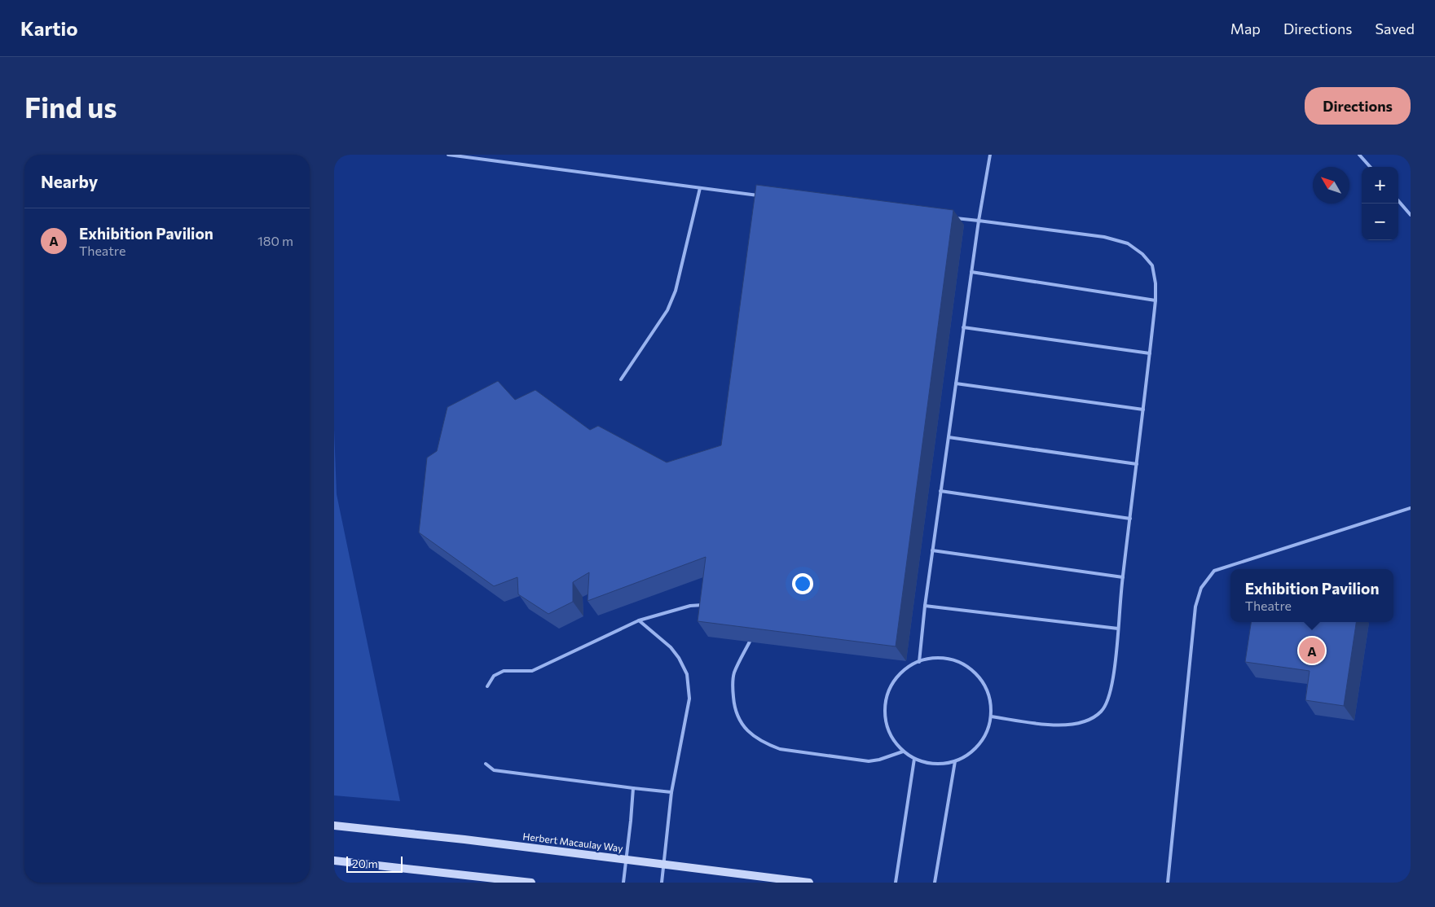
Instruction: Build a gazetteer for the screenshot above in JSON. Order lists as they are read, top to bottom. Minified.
{"streets":{"main road":["Herbert Macaulay Way"]},"scale_bar":"20 m","north":"top left","page":{"header":"Kartio","nav":["Map","Directions","Saved"],"buttons":"Directions","title":"Find us","heading":"Nearby","map_buttons":["+","−"],"list":[{"mark":"A","name":"Exhibition Pavilion","note":"Theatre","value":"180 m"}],"popup":["Exhibition Pavilion","Theatre"],"pins":"A","scale":"20 m"}}
